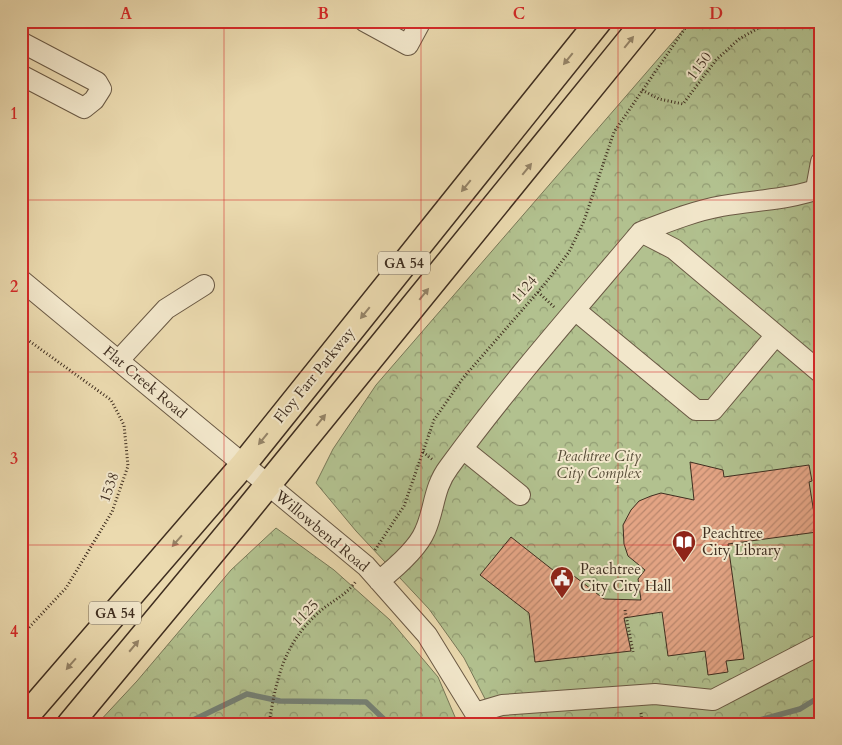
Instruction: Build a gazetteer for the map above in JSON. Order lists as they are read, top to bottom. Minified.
{"streets":{"main road":["GA 54","Floy Farr Parkway"],"street":["Flat Creek Road","Willowbend Road"],"path":["1150","1124","1538","1125"]},"crossings":[["1150","1124"],["GA 54","Flat Creek Road"],["GA 54","Willowbend Road"],["1124","Willowbend Road"],["1124","1125"],["Floy Farr Parkway","Flat Creek Road"],["Flat Creek Road","Willowbend Road"],["Willowbend Road","1125"]],"parks":["Peachtree City City Complex"],"places":{"library":["Peachtree City Library"],"public building":["Peachtree City City Hall"]},"grid":{"columns":["A","B","C","D"],"rows":["1","2","3","4"]}}
